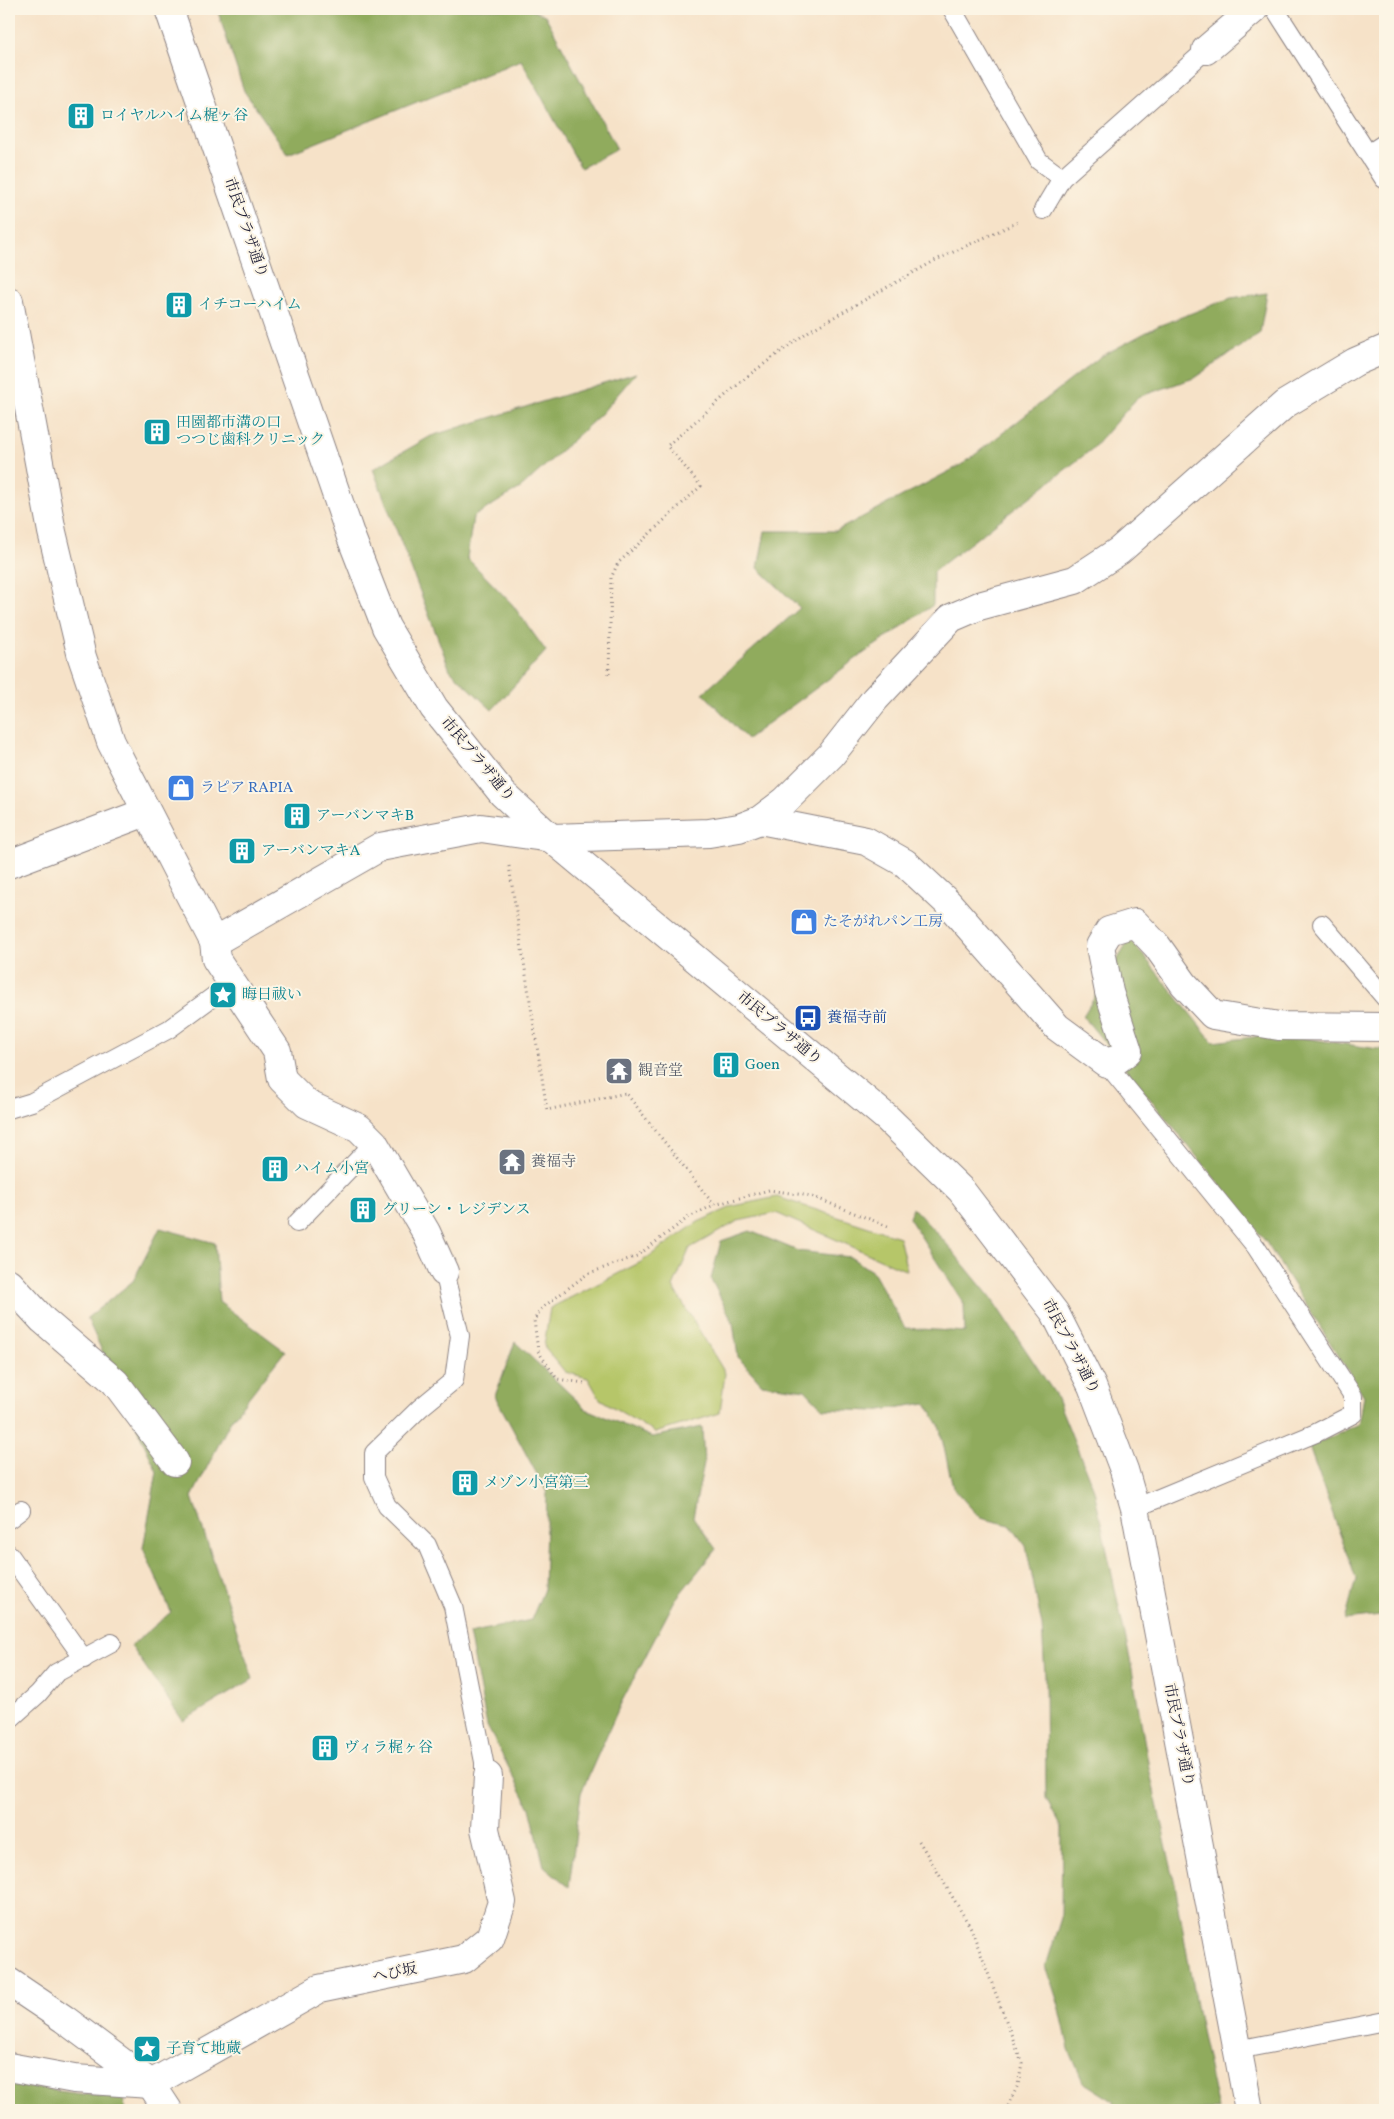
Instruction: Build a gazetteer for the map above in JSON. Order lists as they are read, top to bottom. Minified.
{"streets":{"street":["市民プラザ通り","へび坂"]},"places":{"building":["ロイヤルハイム梶ヶ谷","イチコーハイム","田園都市溝の口 つつじ歯科クリニック","アーバンマキB","アーバンマキA","Goen","ハイム小宮","グリーン・レジデンス","メゾン小宮第三","ヴィラ梶ヶ谷"],"shop":["ラピア RAPIA","たそがれパン工房"],"place":["晦日祓い","子育て地蔵"],"bus stop":["養福寺前"],"temple":["観音堂","養福寺"]}}
